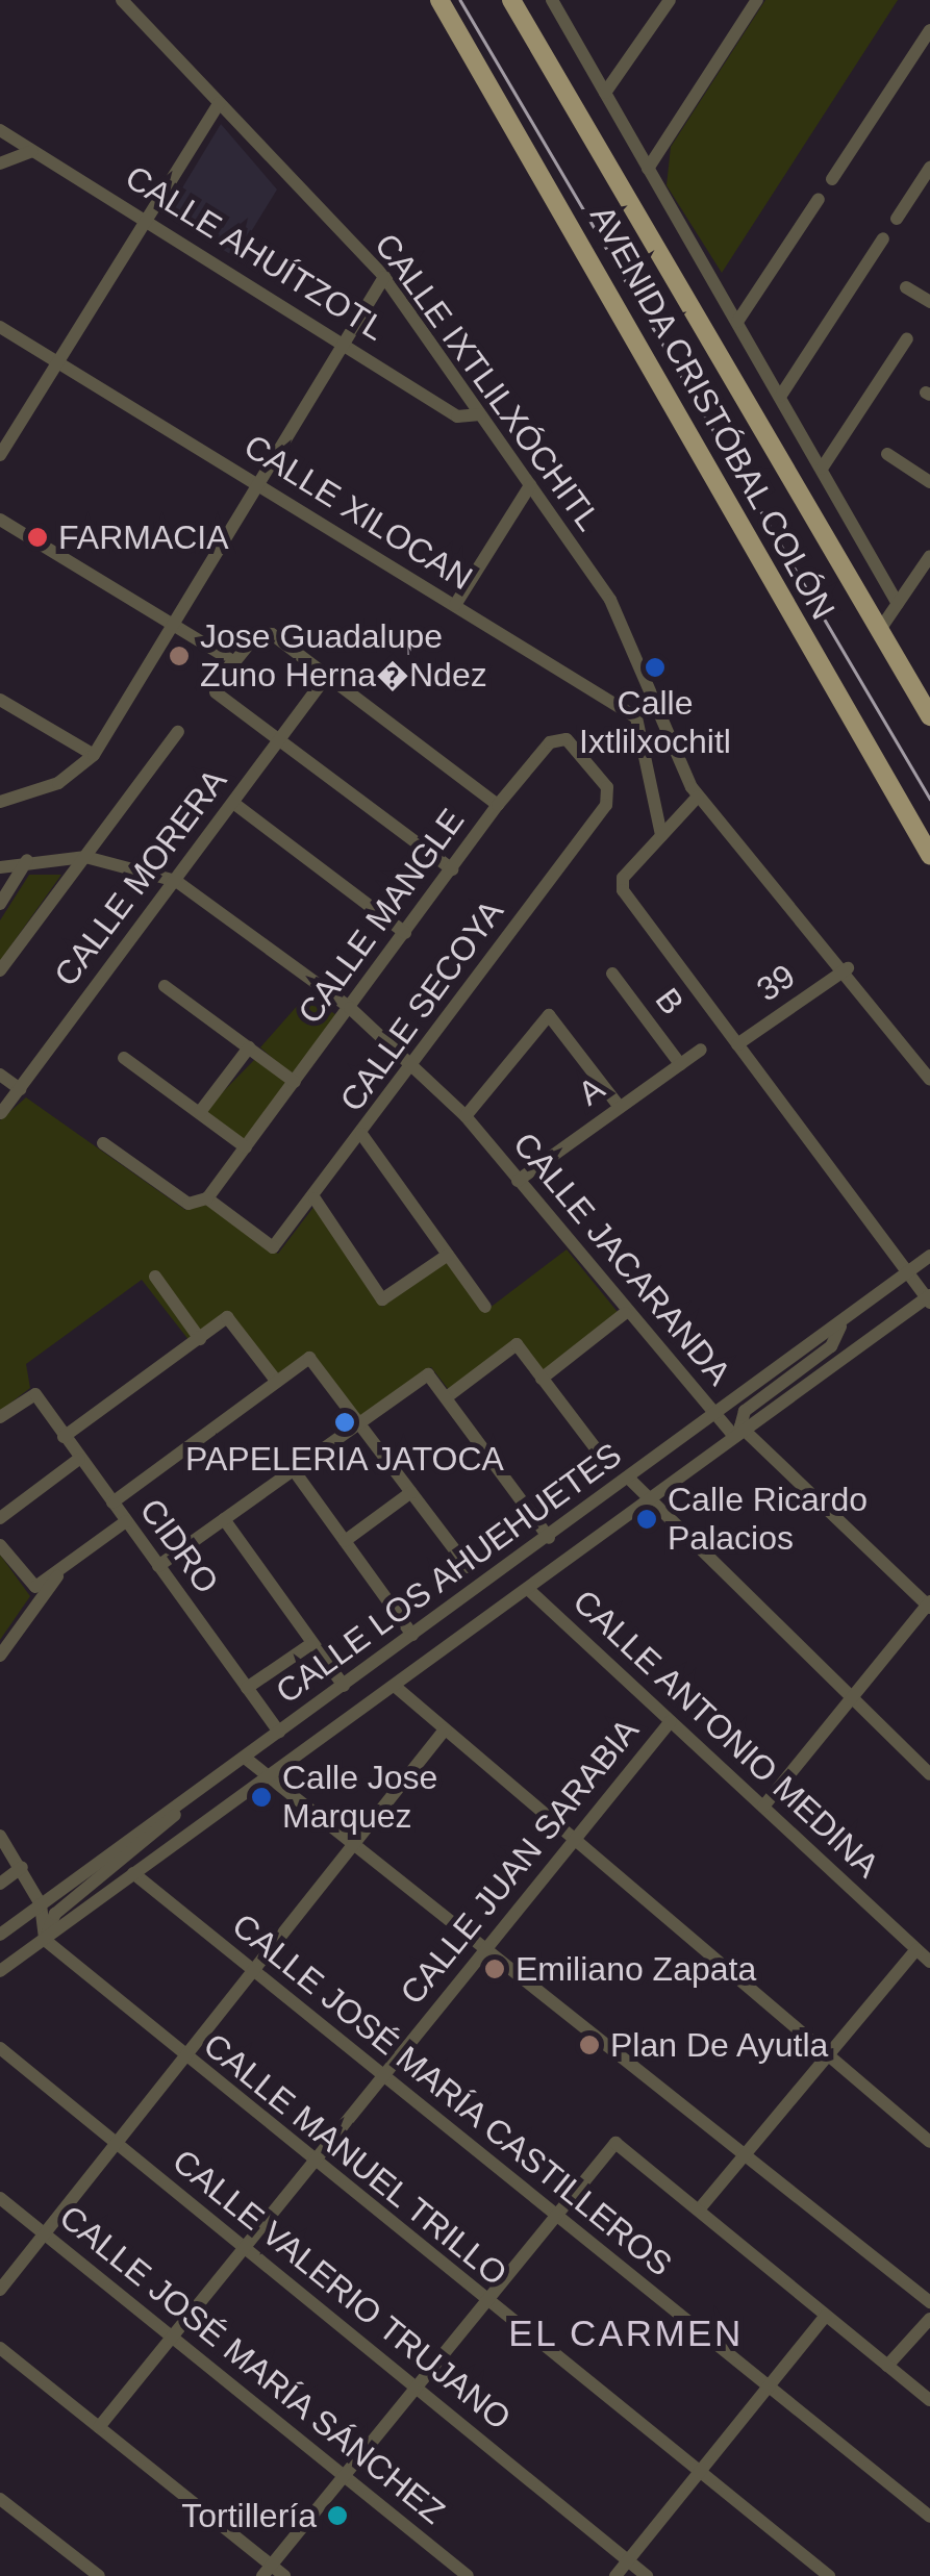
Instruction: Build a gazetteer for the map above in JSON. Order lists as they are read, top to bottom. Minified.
{"streets":{"main road":["AVENIDA CRISTÓBAL COLÓN"],"street":["CALLE AHUÍTZOTL","CALLE IXTLILXÓCHITL","CALLE XILOCAN","CALLE MORERA","CALLE MANGLE","39","B","CALLE SECOYA","A","CALLE JACARANDA","CIDRO","CALLE LOS AHUEHUETES","CALLE ANTONIO MEDINA","CALLE JUAN SARABIA","CALLE JOSÉ MARÍA CASTILLEROS","CALLE MANUEL TRILLO","CALLE VALERIO TRUJANO","CALLE JOSÉ MARÍA SÁNCHEZ"]},"crossings":[["CALLE AHUÍTZOTL","CALLE IXTLILXÓCHITL"],["CALLE IXTLILXÓCHITL","39"],["CALLE MORERA","CALLE JACARANDA"],["CALLE MANGLE","CALLE SECOYA"],["CALLE MANGLE","CALLE JACARANDA"],["B","A"],["CALLE SECOYA","CALLE JACARANDA"],["A","CALLE JACARANDA"],["CALLE JACARANDA","CALLE LOS AHUEHUETES"],["CIDRO","CALLE LOS AHUEHUETES"],["CALLE LOS AHUEHUETES","CALLE ANTONIO MEDINA"],["CALLE LOS AHUEHUETES","CALLE JOSÉ MARÍA CASTILLEROS"],["CALLE LOS AHUEHUETES","CALLE MANUEL TRILLO"],["CALLE ANTONIO MEDINA","CALLE JUAN SARABIA"],["CALLE JUAN SARABIA","CALLE JOSÉ MARÍA CASTILLEROS"],["CALLE JUAN SARABIA","CALLE MANUEL TRILLO"],["CALLE JUAN SARABIA","CALLE VALERIO TRUJANO"],["CALLE JUAN SARABIA","CALLE JOSÉ MARÍA SÁNCHEZ"]],"districts":["EL CARMEN"],"places":["FARMACIA","Jose Guadalupe Zuno Herna�Ndez","Calle Ixtlilxochitl","PAPELERIA JATOCA","Calle Ricardo Palacios","Calle Jose Marquez","Emiliano Zapata","Plan De Ayutla","Tortillería"]}
